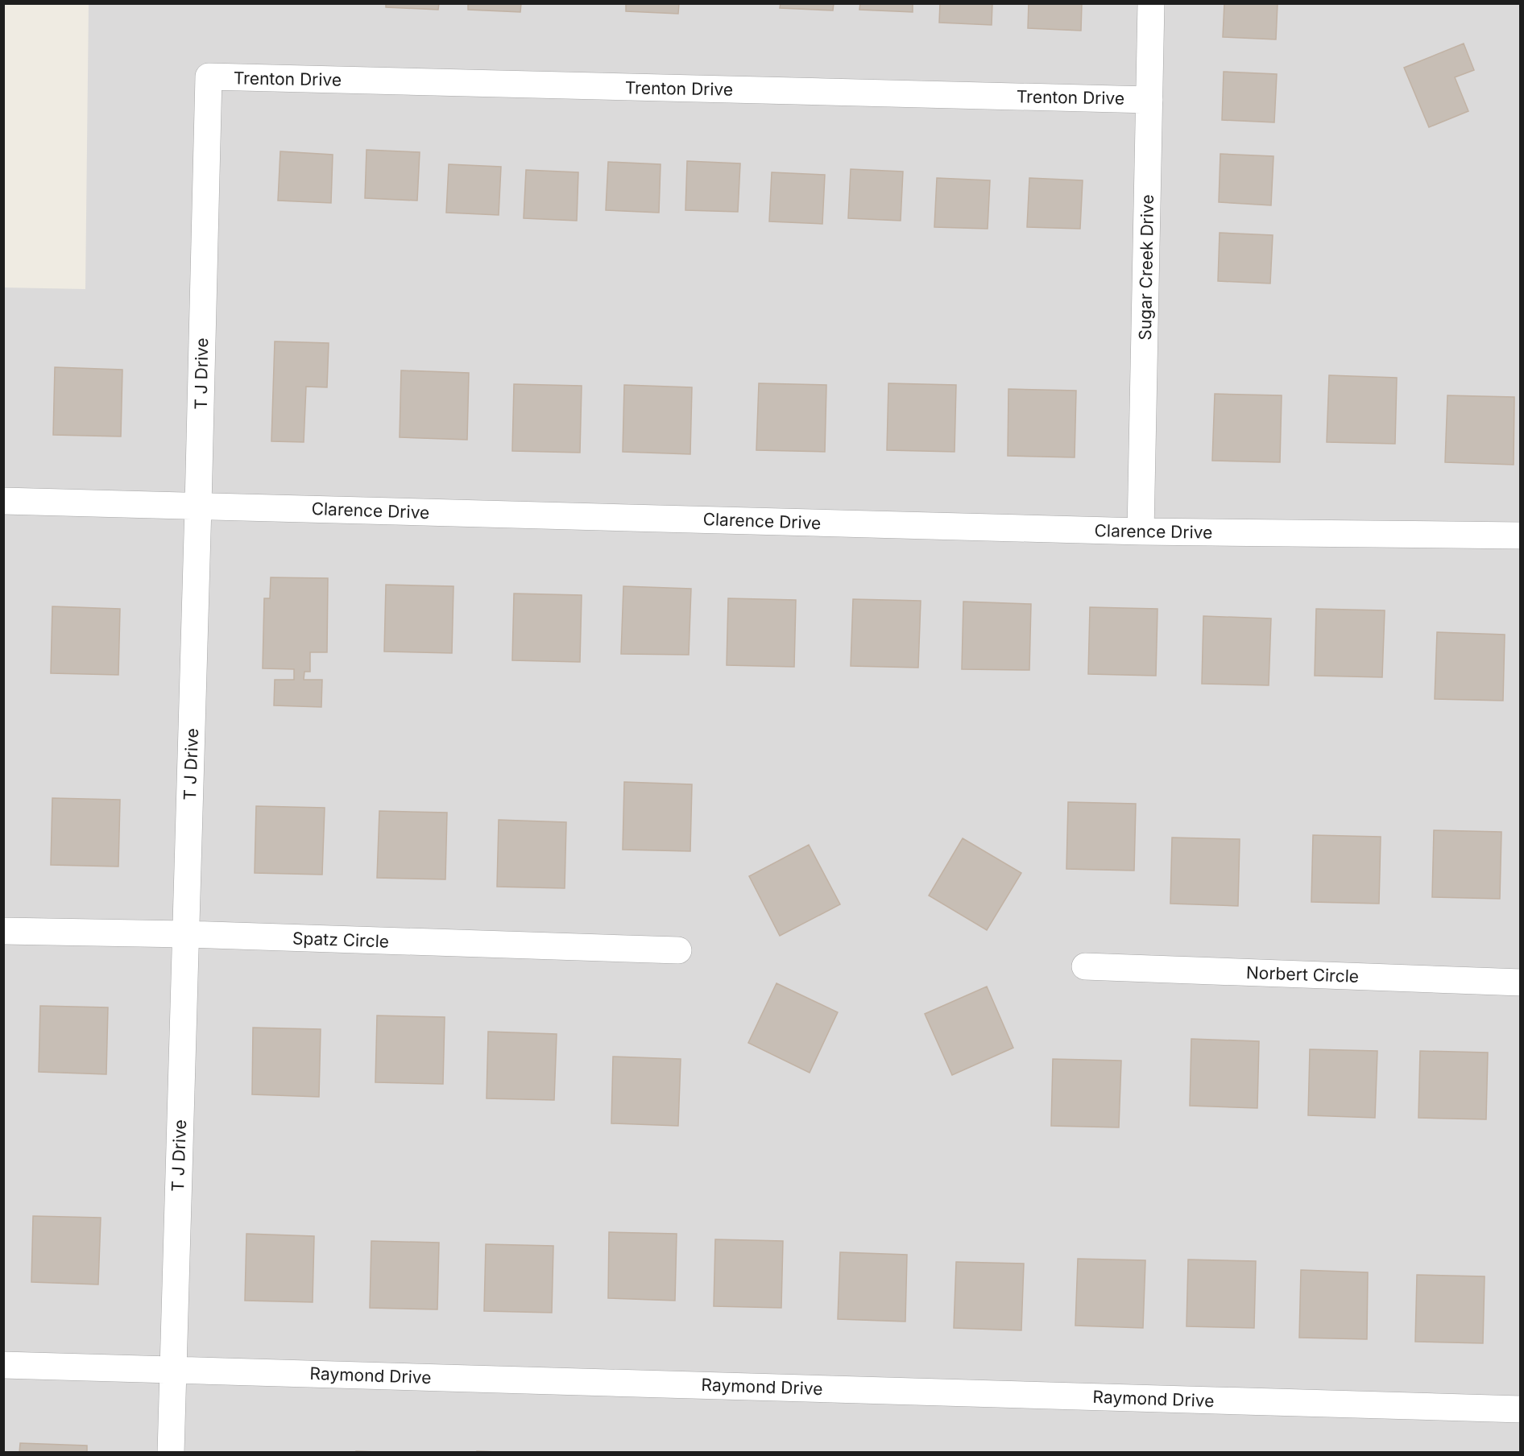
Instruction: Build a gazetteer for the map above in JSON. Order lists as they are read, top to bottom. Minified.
{"streets":{"street":["Trenton Drive","Sugar Creek Drive","T J Drive","Clarence Drive","Spatz Circle","Norbert Circle","Raymond Drive"]},"crossings":[["Trenton Drive","Sugar Creek Drive"],["Trenton Drive","T J Drive"],["Sugar Creek Drive","Clarence Drive"],["T J Drive","Clarence Drive"],["T J Drive","Spatz Circle"],["T J Drive","Raymond Drive"]]}
